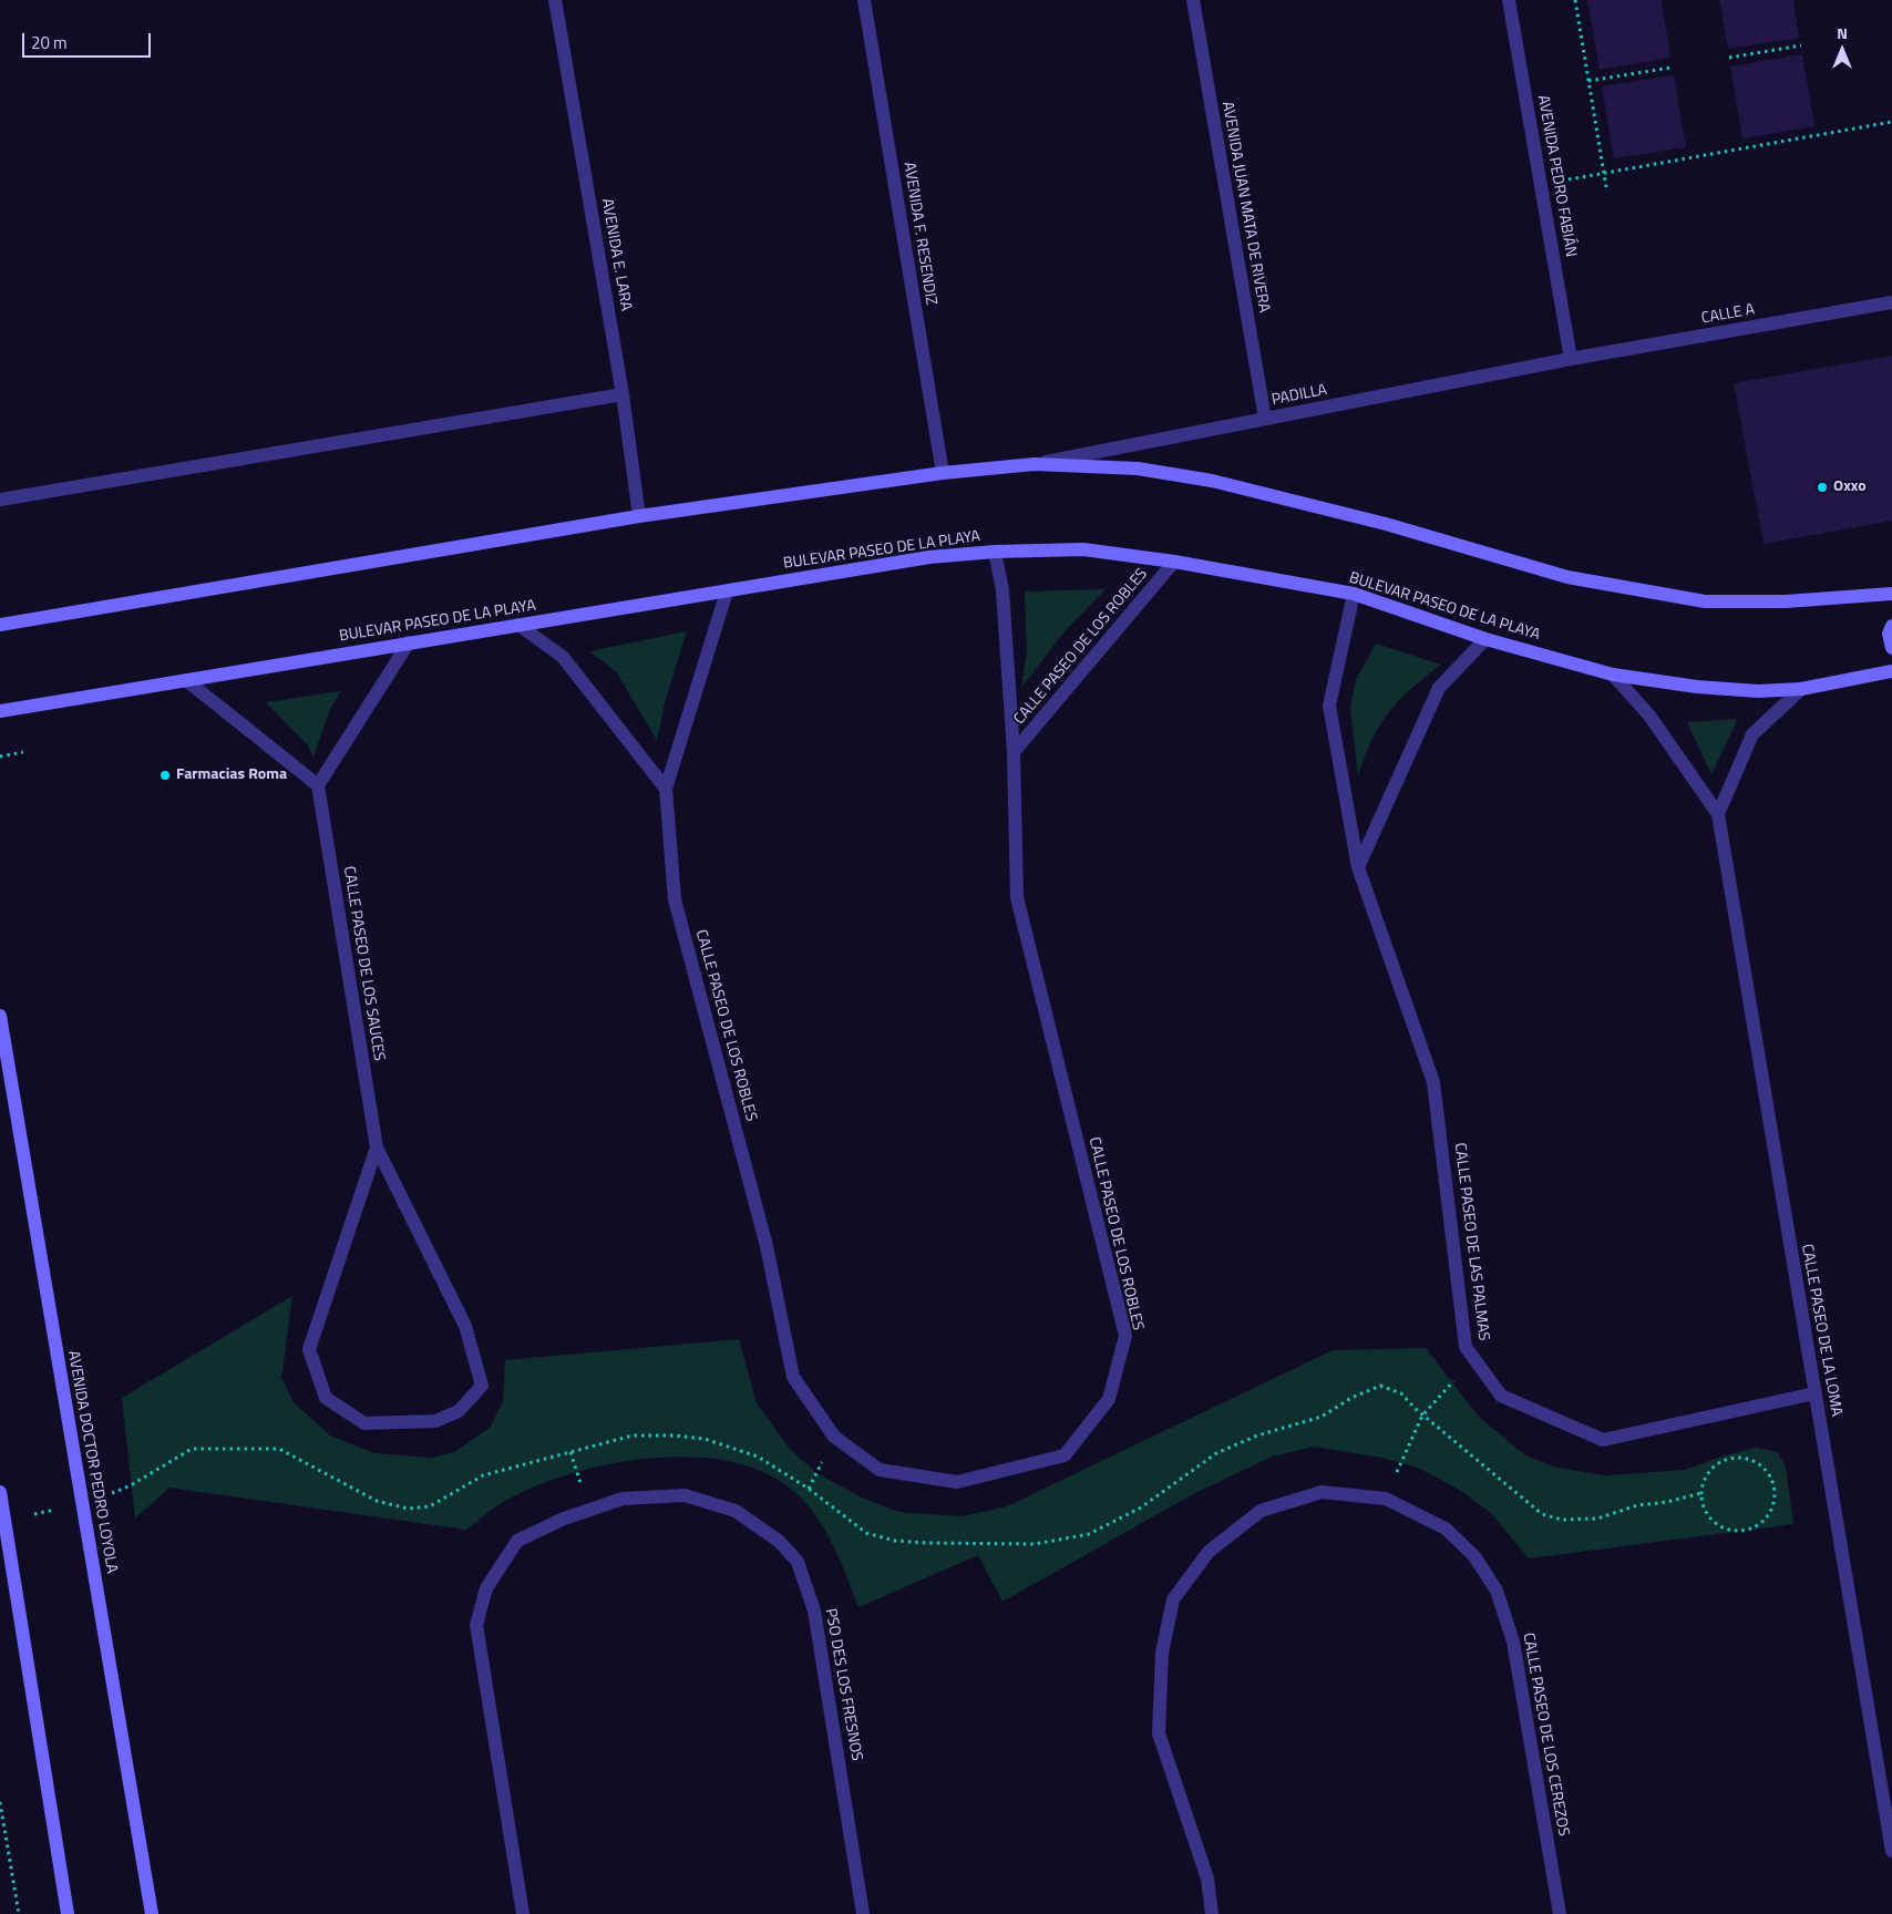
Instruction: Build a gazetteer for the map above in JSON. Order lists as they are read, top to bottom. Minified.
{"streets":{"main road":["BULEVAR PASEO DE LA PLAYA","AVENIDA DOCTOR PEDRO LOYOLA"],"street":["AVENIDA PEDRO FABIÁN","AVENIDA JUAN MATA DE RIVERA","AVENIDA F. RESENDIZ","AVENIDA E. LARA","CALLE A","PADILLA","CALLE PASEO DE LOS ROBLES","CALLE PASEO DE LOS SAUCES","CALLE PASEO DE LAS PALMAS","CALLE PASEO DE LA LOMA","PSO DES LOS FRESNOS","CALLE PASEO DE LOS CEREZOS"]},"crossings":[["AVENIDA PEDRO FABIÁN","CALLE A"],["AVENIDA PEDRO FABIÁN","PADILLA"],["AVENIDA JUAN MATA DE RIVERA","PADILLA"],["CALLE A","PADILLA"],["BULEVAR PASEO DE LA PLAYA","CALLE PASEO DE LOS ROBLES"],["BULEVAR PASEO DE LA PLAYA","CALLE PASEO DE LAS PALMAS"],["BULEVAR PASEO DE LA PLAYA","CALLE PASEO DE LA LOMA"],["CALLE PASEO DE LAS PALMAS","CALLE PASEO DE LA LOMA"]],"places":["Oxxo","Farmacias Roma"],"scale_bar":"20 m","north":"top"}
